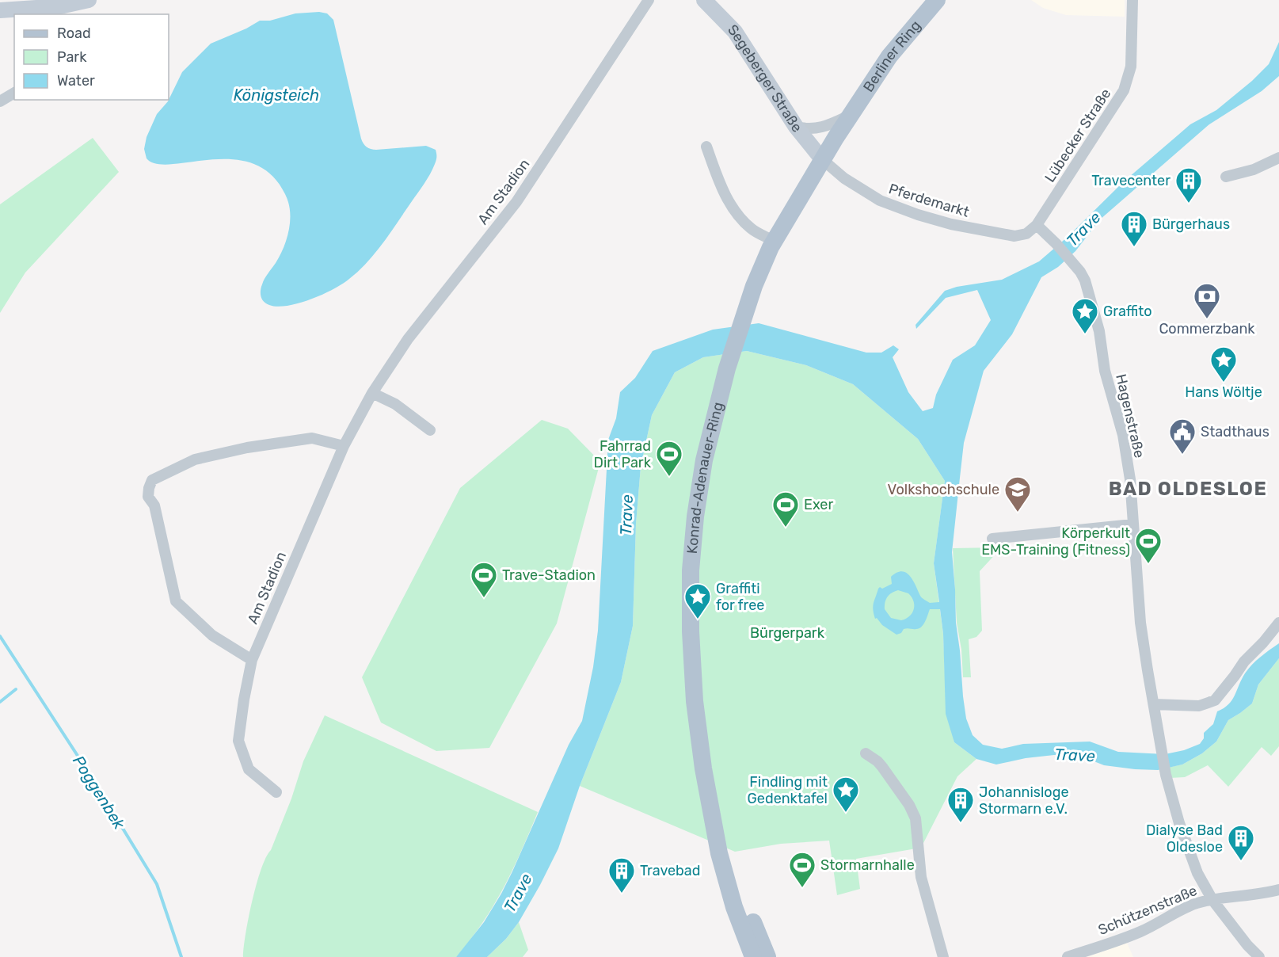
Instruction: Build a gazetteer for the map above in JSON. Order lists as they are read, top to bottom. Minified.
{"streets":{"main road":["Berliner Ring","Segeberger Straße","Konrad-Adenauer-Ring"],"street":["Lübecker Straße","Am Stadion","Pferdemarkt","Hagenstraße","Schützenstraße"]},"crossings":[["Berliner Ring","Segeberger Straße"],["Berliner Ring","Pferdemarkt"],["Berliner Ring","Konrad-Adenauer-Ring"],["Segeberger Straße","Pferdemarkt"],["Segeberger Straße","Konrad-Adenauer-Ring"],["Lübecker Straße","Pferdemarkt"],["Lübecker Straße","Hagenstraße"],["Pferdemarkt","Hagenstraße"],["Pferdemarkt","Konrad-Adenauer-Ring"],["Hagenstraße","Schützenstraße"]],"districts":["BAD OLDESLOE"],"water":["Königsteich","Trave","Poggenbek"],"parks":["Bürgerpark"],"places":{"building":["Travecenter","Bürgerhaus","Johannisloge Stormarn e.V.","Dialyse Bad Oldesloe","Travebad"],"bank":["Commerzbank"],"place":["Graffito","Hans Wöltje","Graffiti for free","Findling mit Gedenktafel"],"public building":["Stadthaus"],"sports":["Fahrrad Dirt Park","Exer","Körperkult EMS-Training (Fitness)","Trave-Stadion","Stormarnhalle"],"school or university":["Volkshochschule"]},"legend":["Road","Park","Water"]}
